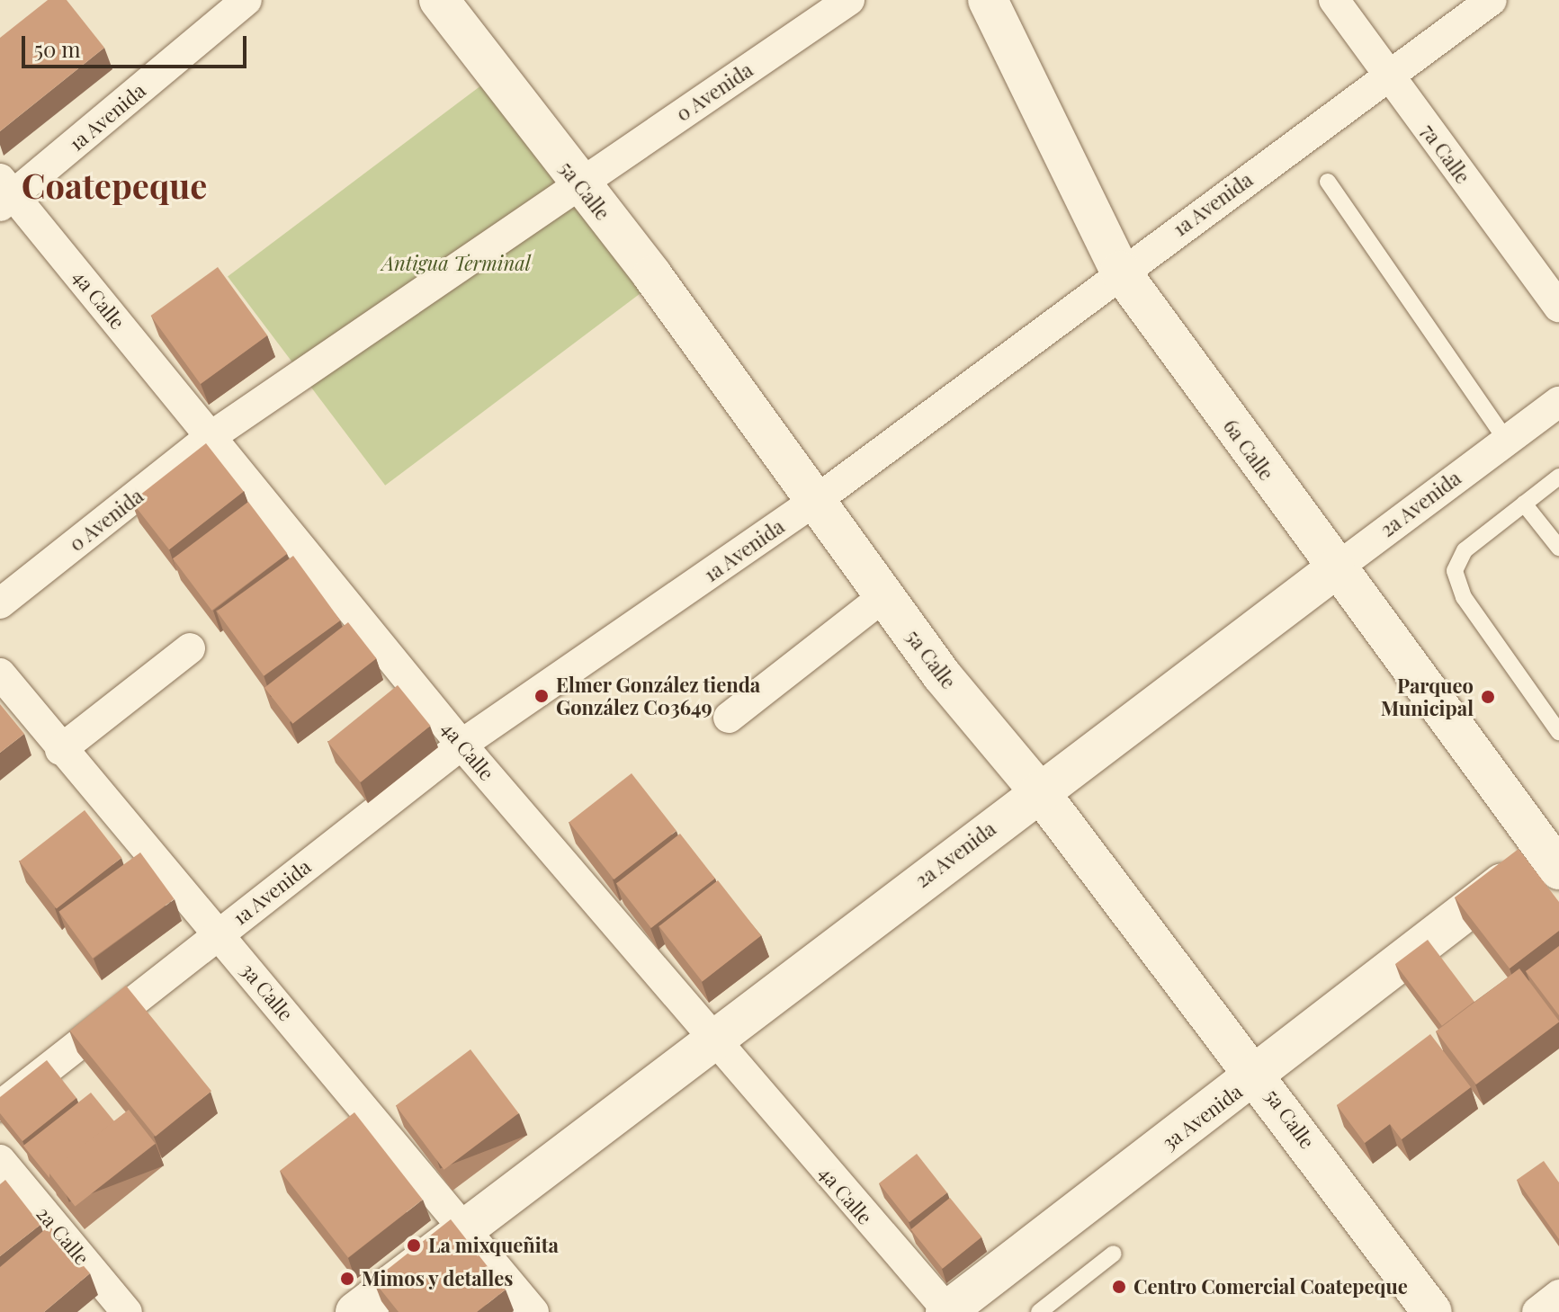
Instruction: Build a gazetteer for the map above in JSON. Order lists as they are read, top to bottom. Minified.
{"streets":{"main road":["5a Calle","6a Calle","2a Avenida","3a Avenida"],"street":["0 Avenida","1a Avenida","7a Calle","4a Calle","3a Calle","2a Calle"]},"crossings":[["0 Avenida","5a Calle"],["0 Avenida","4a Calle"],["1a Avenida","7a Calle"],["1a Avenida","5a Calle"],["1a Avenida","4a Calle"],["1a Avenida","6a Calle"],["1a Avenida","3a Calle"],["5a Calle","2a Avenida"],["5a Calle","3a Avenida"],["4a Calle","2a Avenida"],["4a Calle","3a Avenida"],["6a Calle","2a Avenida"],["6a Calle","3a Avenida"],["2a Avenida","3a Calle"]],"districts":["Coatepeque"],"parks":["Antigua Terminal"],"places":["Elmer González tienda González C03649","Parqueo Municipal","La mixqueñita","Mimos y detalles","Centro Comercial Coatepeque"],"scale_bar":"50 m"}
